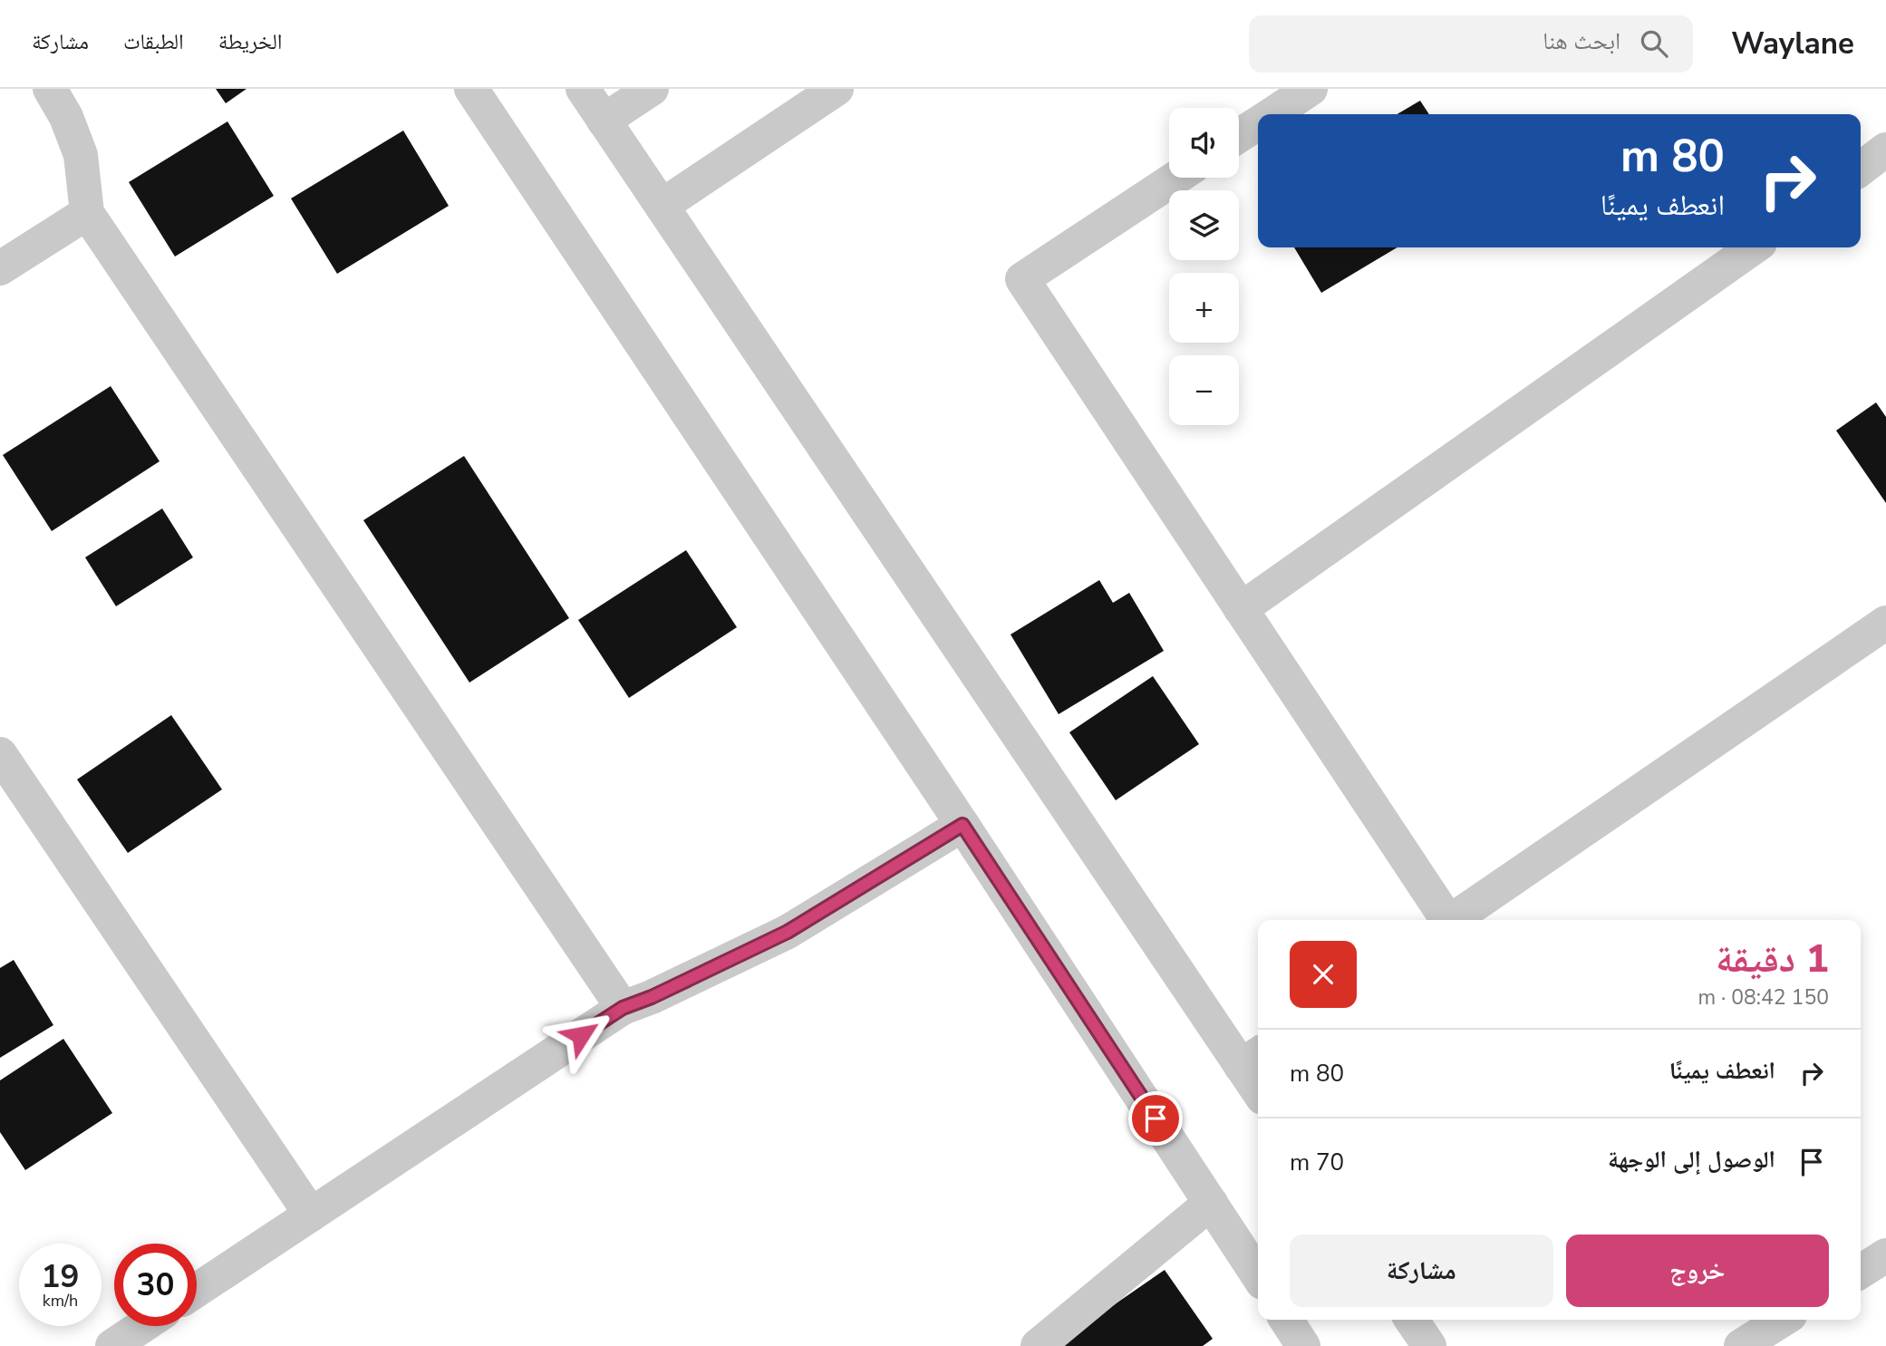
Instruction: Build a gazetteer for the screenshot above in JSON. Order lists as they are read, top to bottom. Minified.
{"page":{"header":"Waylane","search":"ابحث هنا","nav":["الخريطة","الطبقات","مشاركة"],"map_buttons":["+","−"],"turn":["80 m","انعطف يمينًا"],"heading":["1 دقيقة","150 m · 08:42"],"list":[{"name":"انعطف يمينًا","value":"80 m"},{"name":"الوصول إلى الوجهة","value":"70 m"}],"buttons":["خروج","مشاركة"],"speed":"19 km/h","limit":"30"}}
